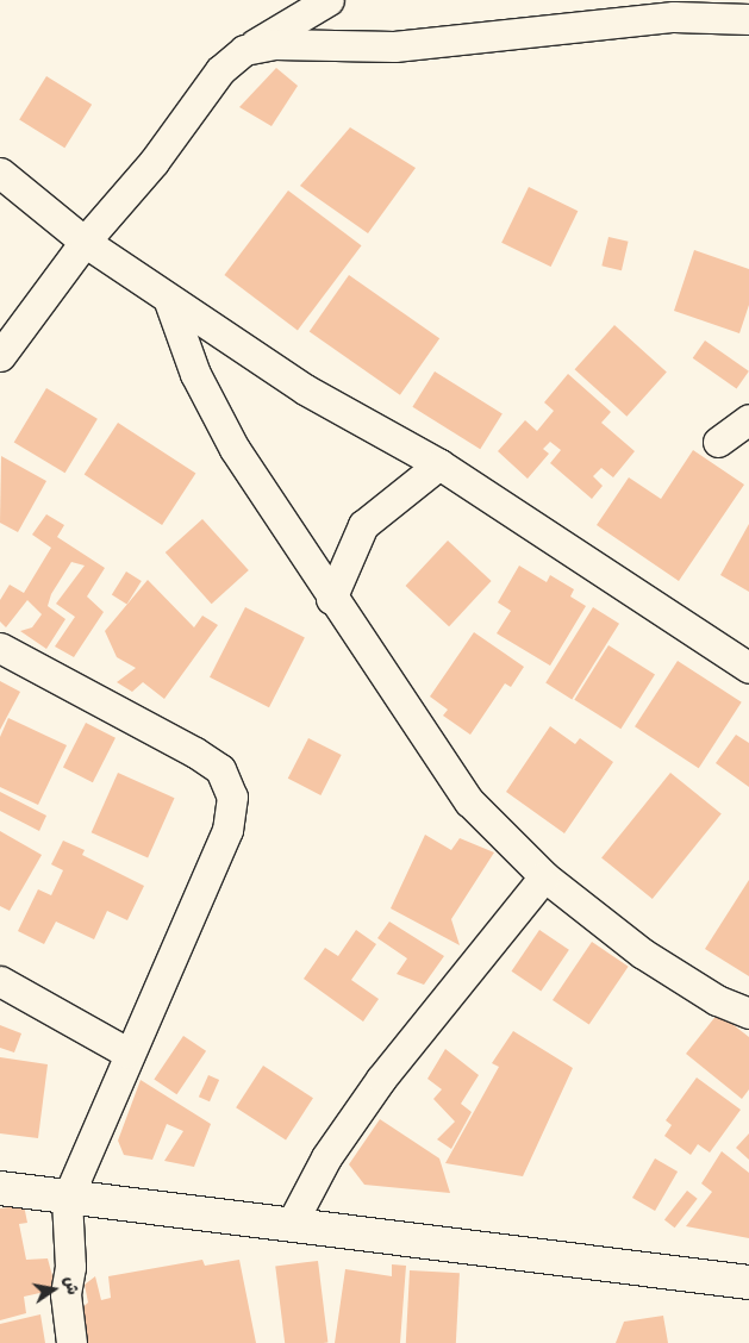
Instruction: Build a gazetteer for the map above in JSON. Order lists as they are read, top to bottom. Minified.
{"north":"right"}
